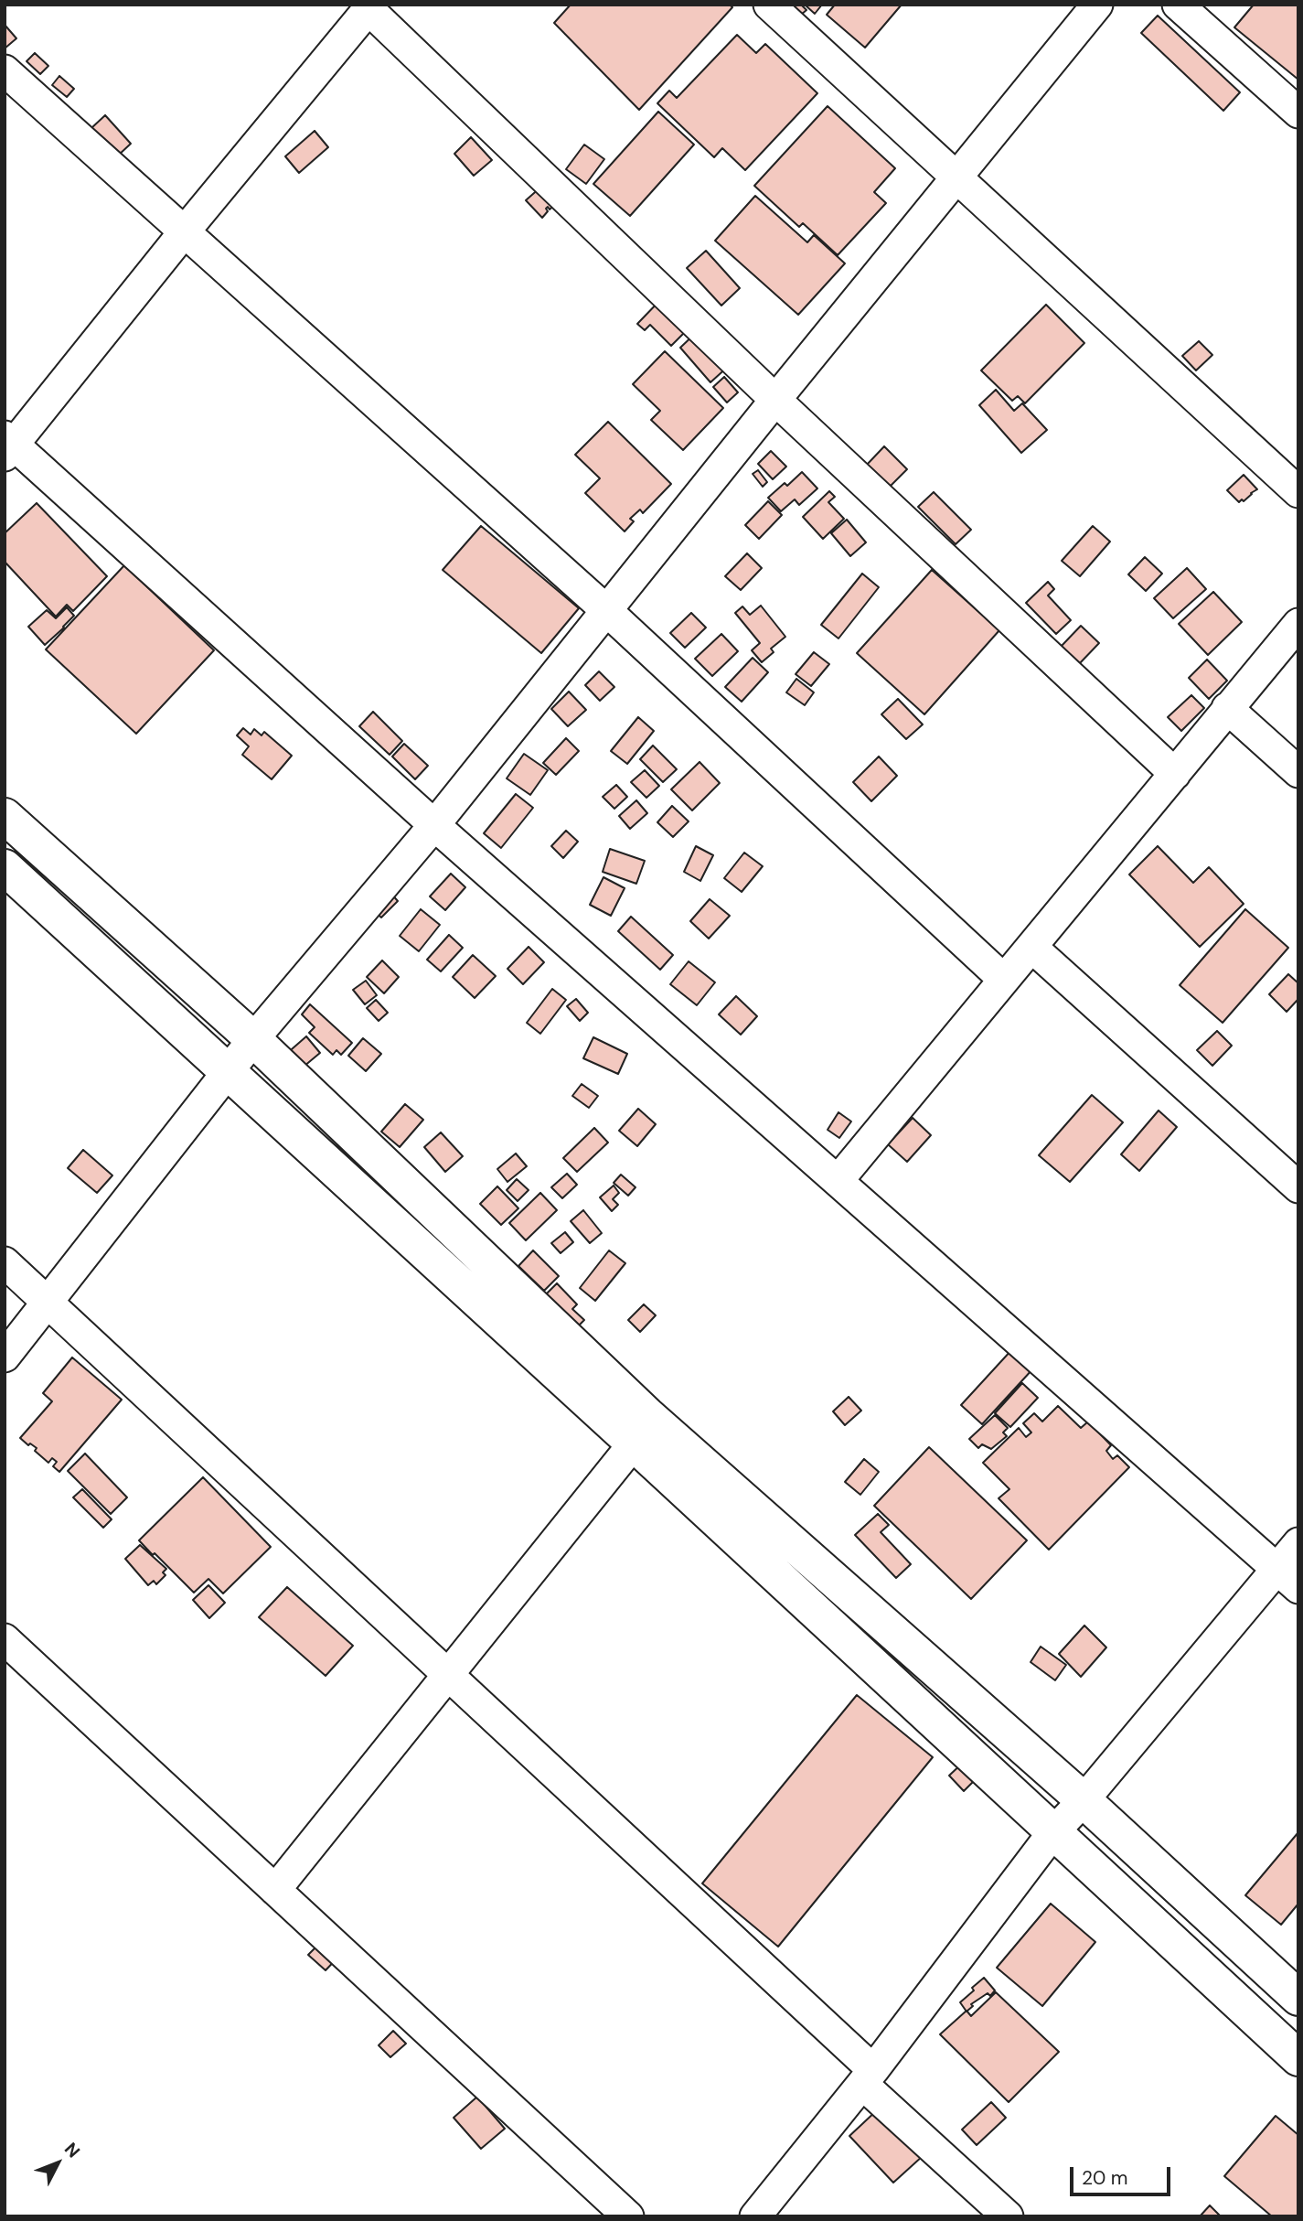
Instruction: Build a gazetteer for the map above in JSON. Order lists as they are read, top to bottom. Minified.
{"scale_bar":"20 m","north":"top right"}
